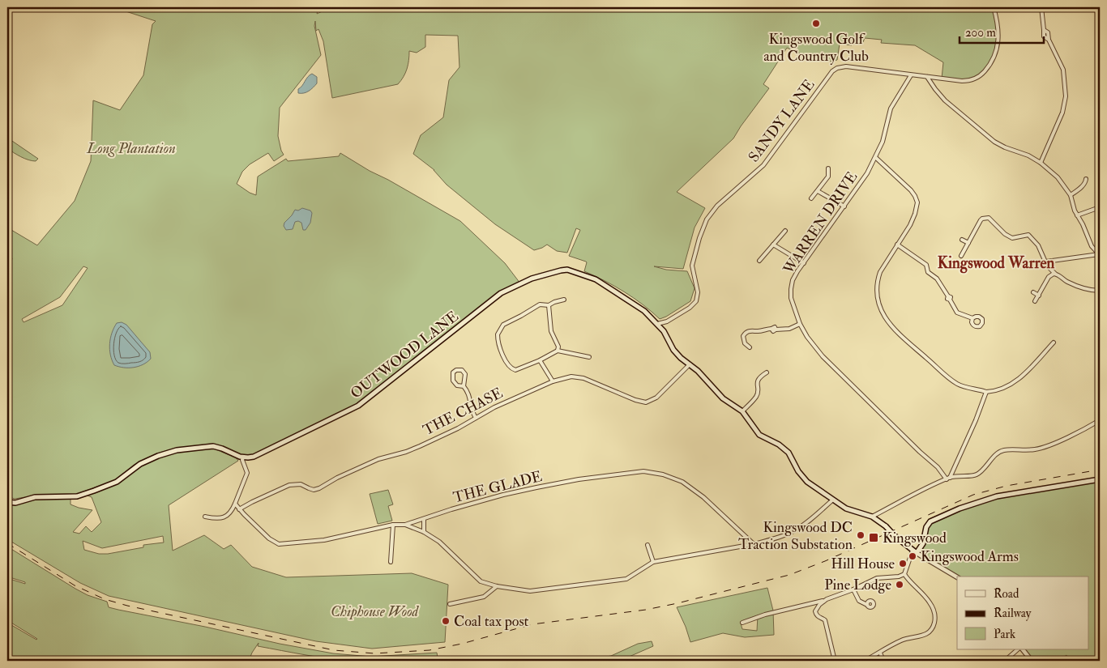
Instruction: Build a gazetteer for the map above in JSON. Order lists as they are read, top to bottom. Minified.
{"streets":{"main road":["OUTWOOD LANE"],"street":["SANDY LANE","WARREN DRIVE","THE CHASE","THE GLADE"]},"crossings":[["SANDY LANE","WARREN DRIVE"],["SANDY LANE","OUTWOOD LANE"],["OUTWOOD LANE","THE CHASE"],["THE CHASE","THE GLADE"]],"districts":["Kingswood Warren"],"parks":["Long Plantation","Chiphouse Wood"],"places":{"other":["Kingswood Golf and Country Club","Kingswood DC Traction Substation","Kingswood Arms","Hill House","Pine Lodge","Coal tax post"],"transit":["Kingswood"]},"legend":["Road","Railway","Park"],"scale_bar":"200 m"}
